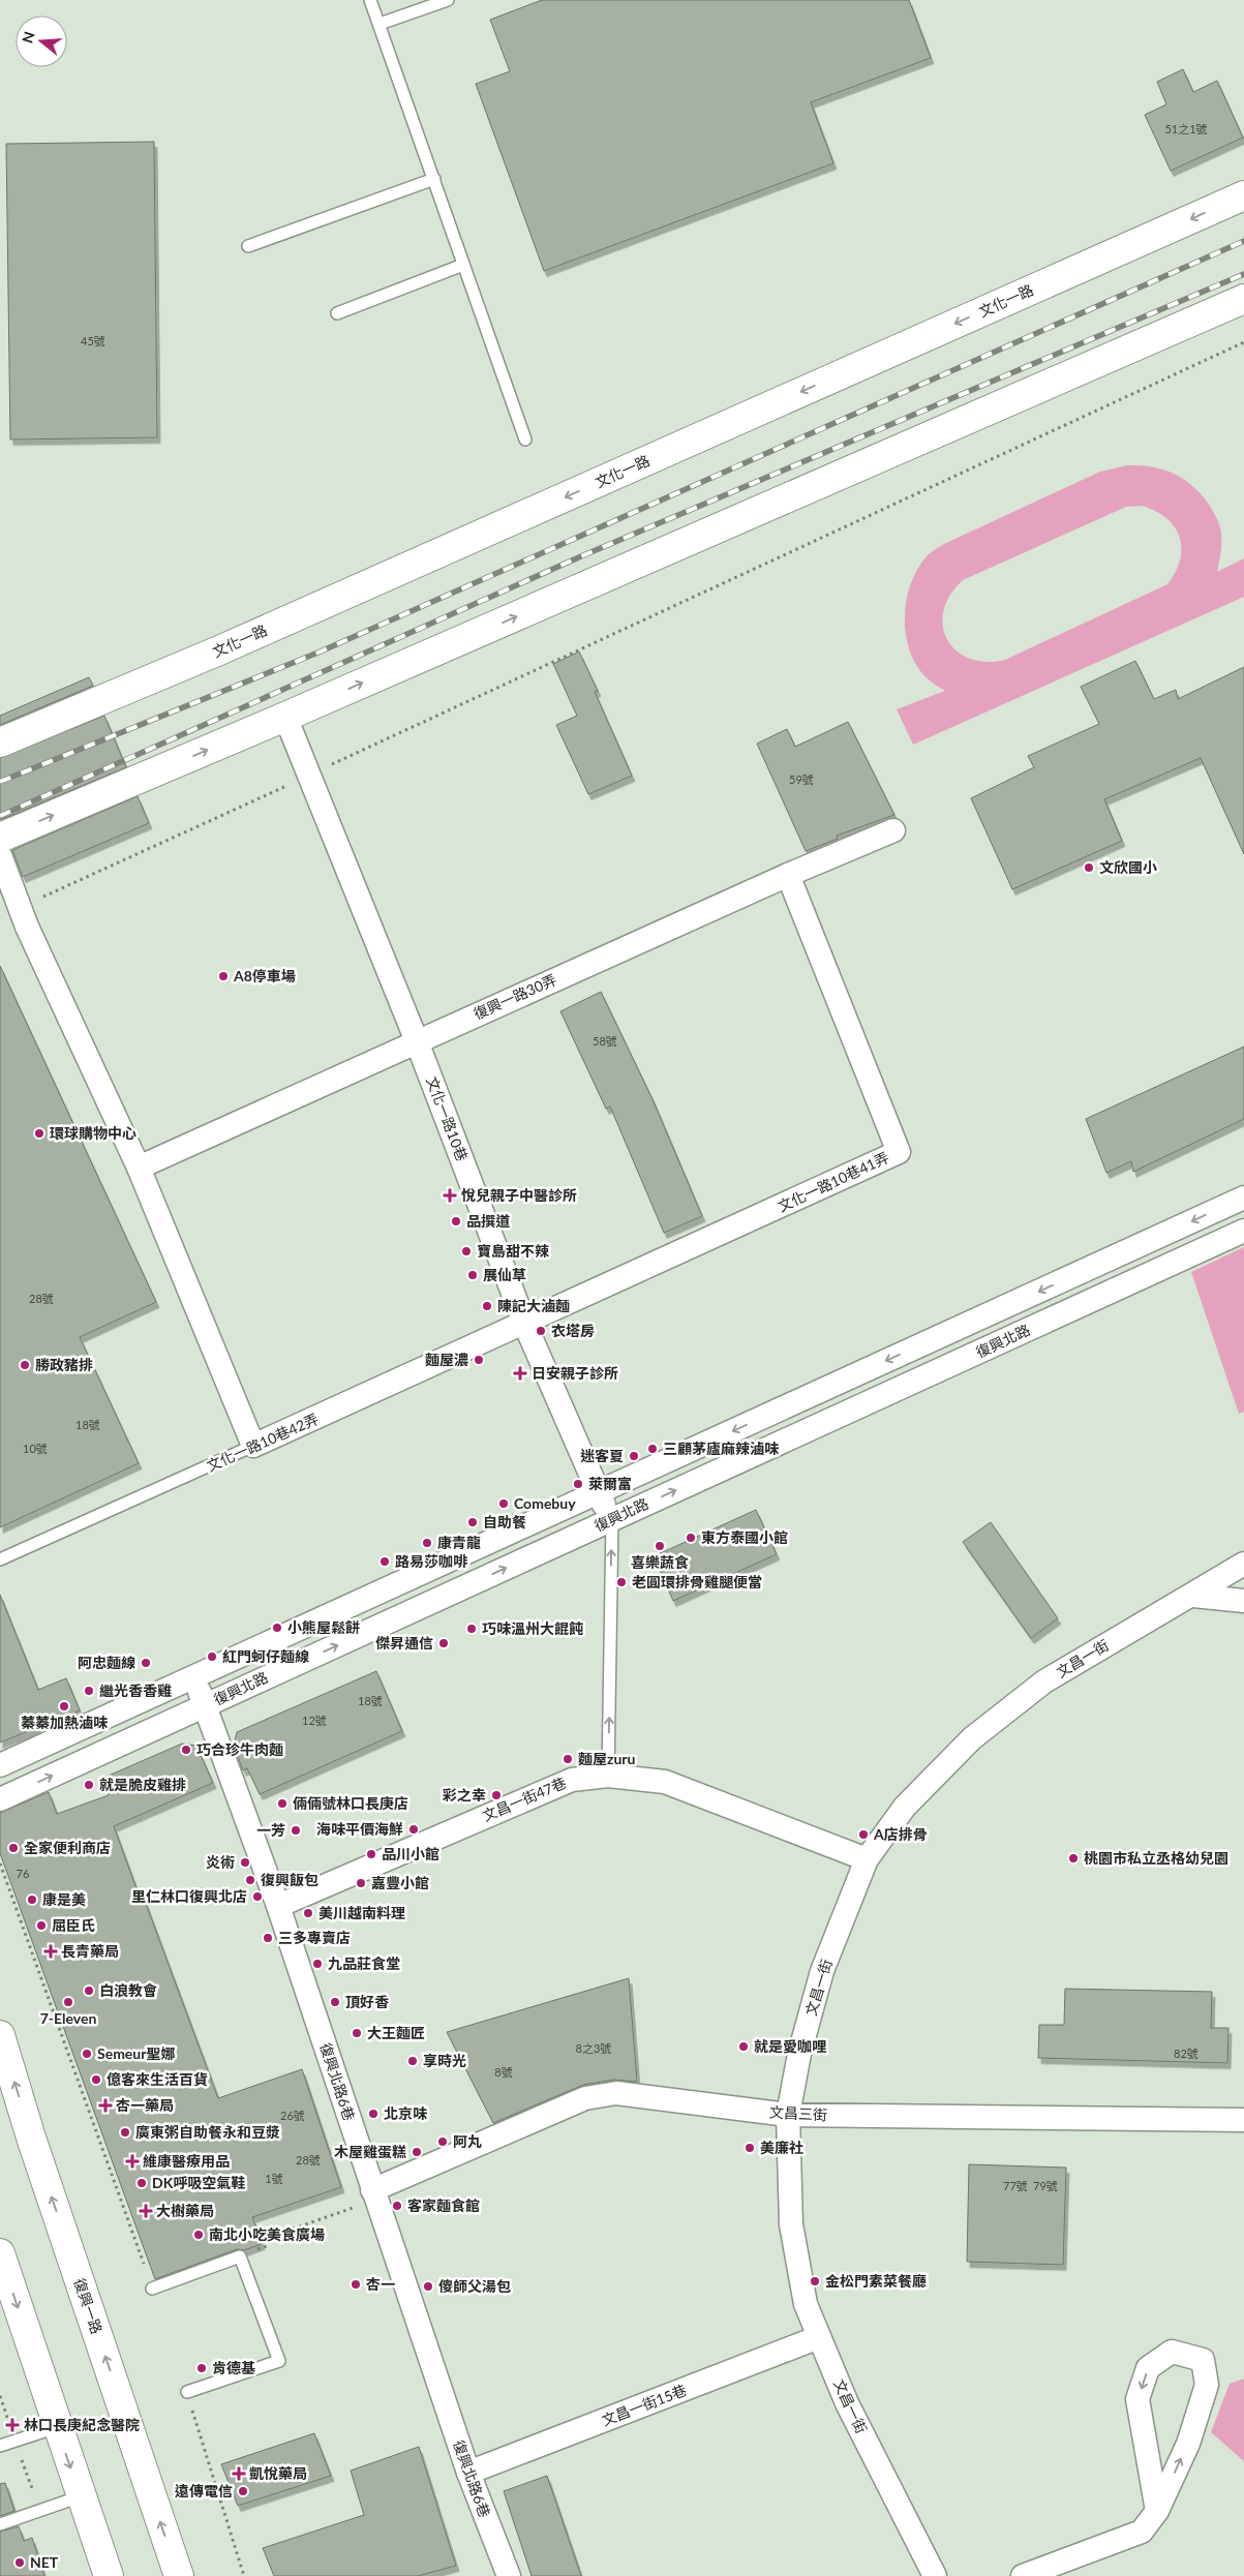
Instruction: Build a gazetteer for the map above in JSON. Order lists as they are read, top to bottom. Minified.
{"streets":{"street":["文化一路","復興一路30弄","文化一路10巷","文化一路10巷41弄","復興北路","文化一路10巷42弄","文昌一街","文昌一街47巷","復興北路6巷","文昌三街","復興一路","文昌一街15巷"]},"crossings":[["復興一路30弄","文化一路10巷"],["復興一路30弄","文化一路10巷41弄"],["文化一路10巷","文化一路10巷41弄"],["文化一路10巷","復興北路"],["文化一路10巷","文化一路10巷42弄"],["文化一路10巷41弄","文化一路10巷42弄"],["復興北路","復興北路6巷"],["文昌一街","文昌一街47巷"],["文昌一街","文昌三街"],["文昌一街","文昌一街15巷"],["文昌一街47巷","復興北路6巷"],["復興北路6巷","文昌三街"],["復興北路6巷","文昌一街15巷"]],"places":{"other":["文欣國小","A8停車場","環球購物中心","品撰道","寶島甜不辣","展仙草","陳記大滷麵","衣塔房","麵屋濃","勝政豬排","三顧茅廬麻辣滷味","迷客夏","萊爾富","Comebuy","自助餐","東方泰國小館","康青龍","喜樂蔬食","路易莎咖啡","老圓環排骨雞腿便當","小熊屋鬆餅","巧味溫州大餛飩","傑昇通信","紅門蚵仔麵線","阿忠麵線","繼光香香雞","蓁蓁加熱滷味","巧合珍牛肉麵","麵屋zuru","就是脆皮雞排","彩之幸","倆倆號林口長庚店","海味平價海鮮","一芳","A店排骨","全家便利商店","品川小館","桃園市私立丞格幼兒園","炎術","復興飯包","嘉豐小館","里仁林口復興北店","康是美","美川越南料理","屈臣氏","三多專賣店","九品莊食堂","白浪教會","7-Eleven","頂好香","大王麵匠","就是愛咖哩","Semeur聖娜","享時光","億客來生活百貨","北京味","廣東粥自助餐永和豆漿","阿丸","美廉社","木屋雞蛋糕","DK呼吸空氣鞋","客家麵食館","南北小吃美食廣場","金松門素菜餐廳","杏一","傻師父湯包","肯德基","遠傳電信","NET"],"health":["悅兒親子中醫診所","日安親子診所","長青藥局","杏一藥局","維康醫療用品","大樹藥局","林口長庚紀念醫院","凱悅藥局"]},"house_numbers":["51之1號","45號","59號","58號","28號","18號","10號","18號","12號","76","8之3號","82號","8號","26號","28號","1號","77號","79號"],"north":"left"}
